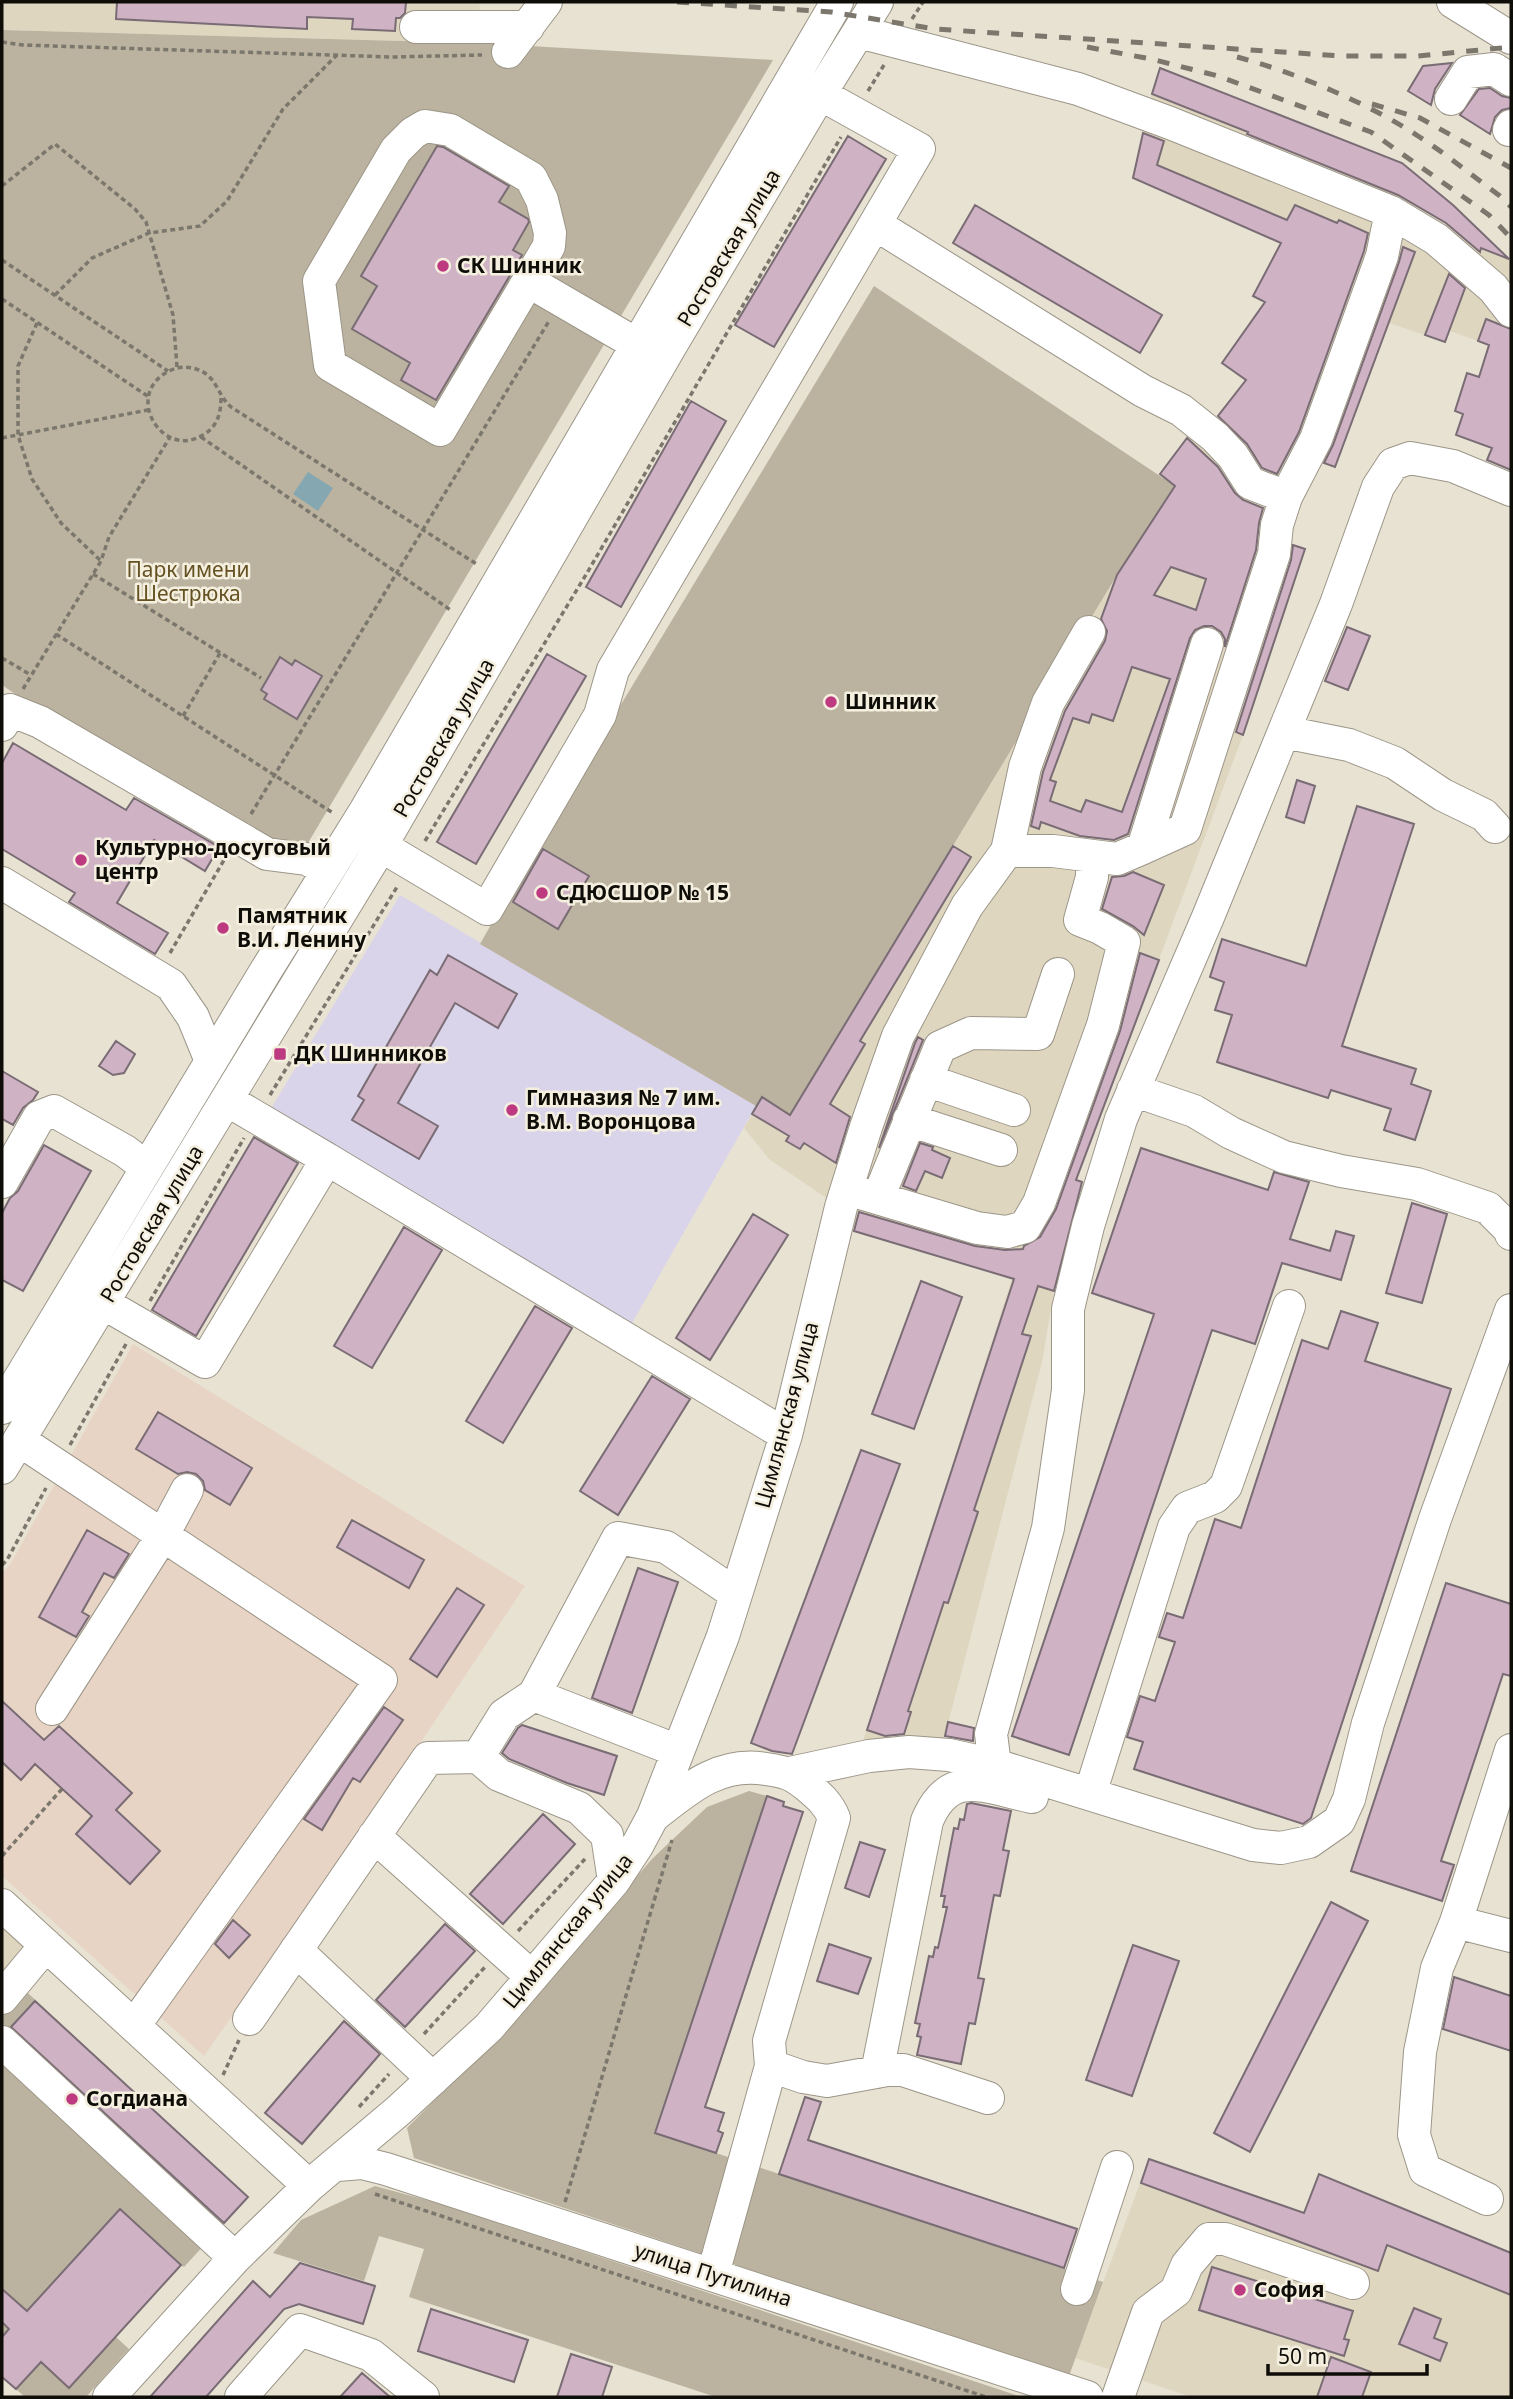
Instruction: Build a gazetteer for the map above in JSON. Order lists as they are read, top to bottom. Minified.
{"streets":{"street":["Ростовская улица","Цимлянская улица","улица Путилина"]},"crossings":[["Цимлянская улица","улица Путилина"]],"parks":["Парк имени Шестрюка"],"places":{"other":["СК Шинник","Шинник","Культурно-досуговый центр","СДЮСШОР № 15","Памятник В.И. Ленину","Гимназия № 7 им. В.М. Воронцова","Согдиана","София"],"transit":["ДК Шинников"]},"scale_bar":"50 m"}
